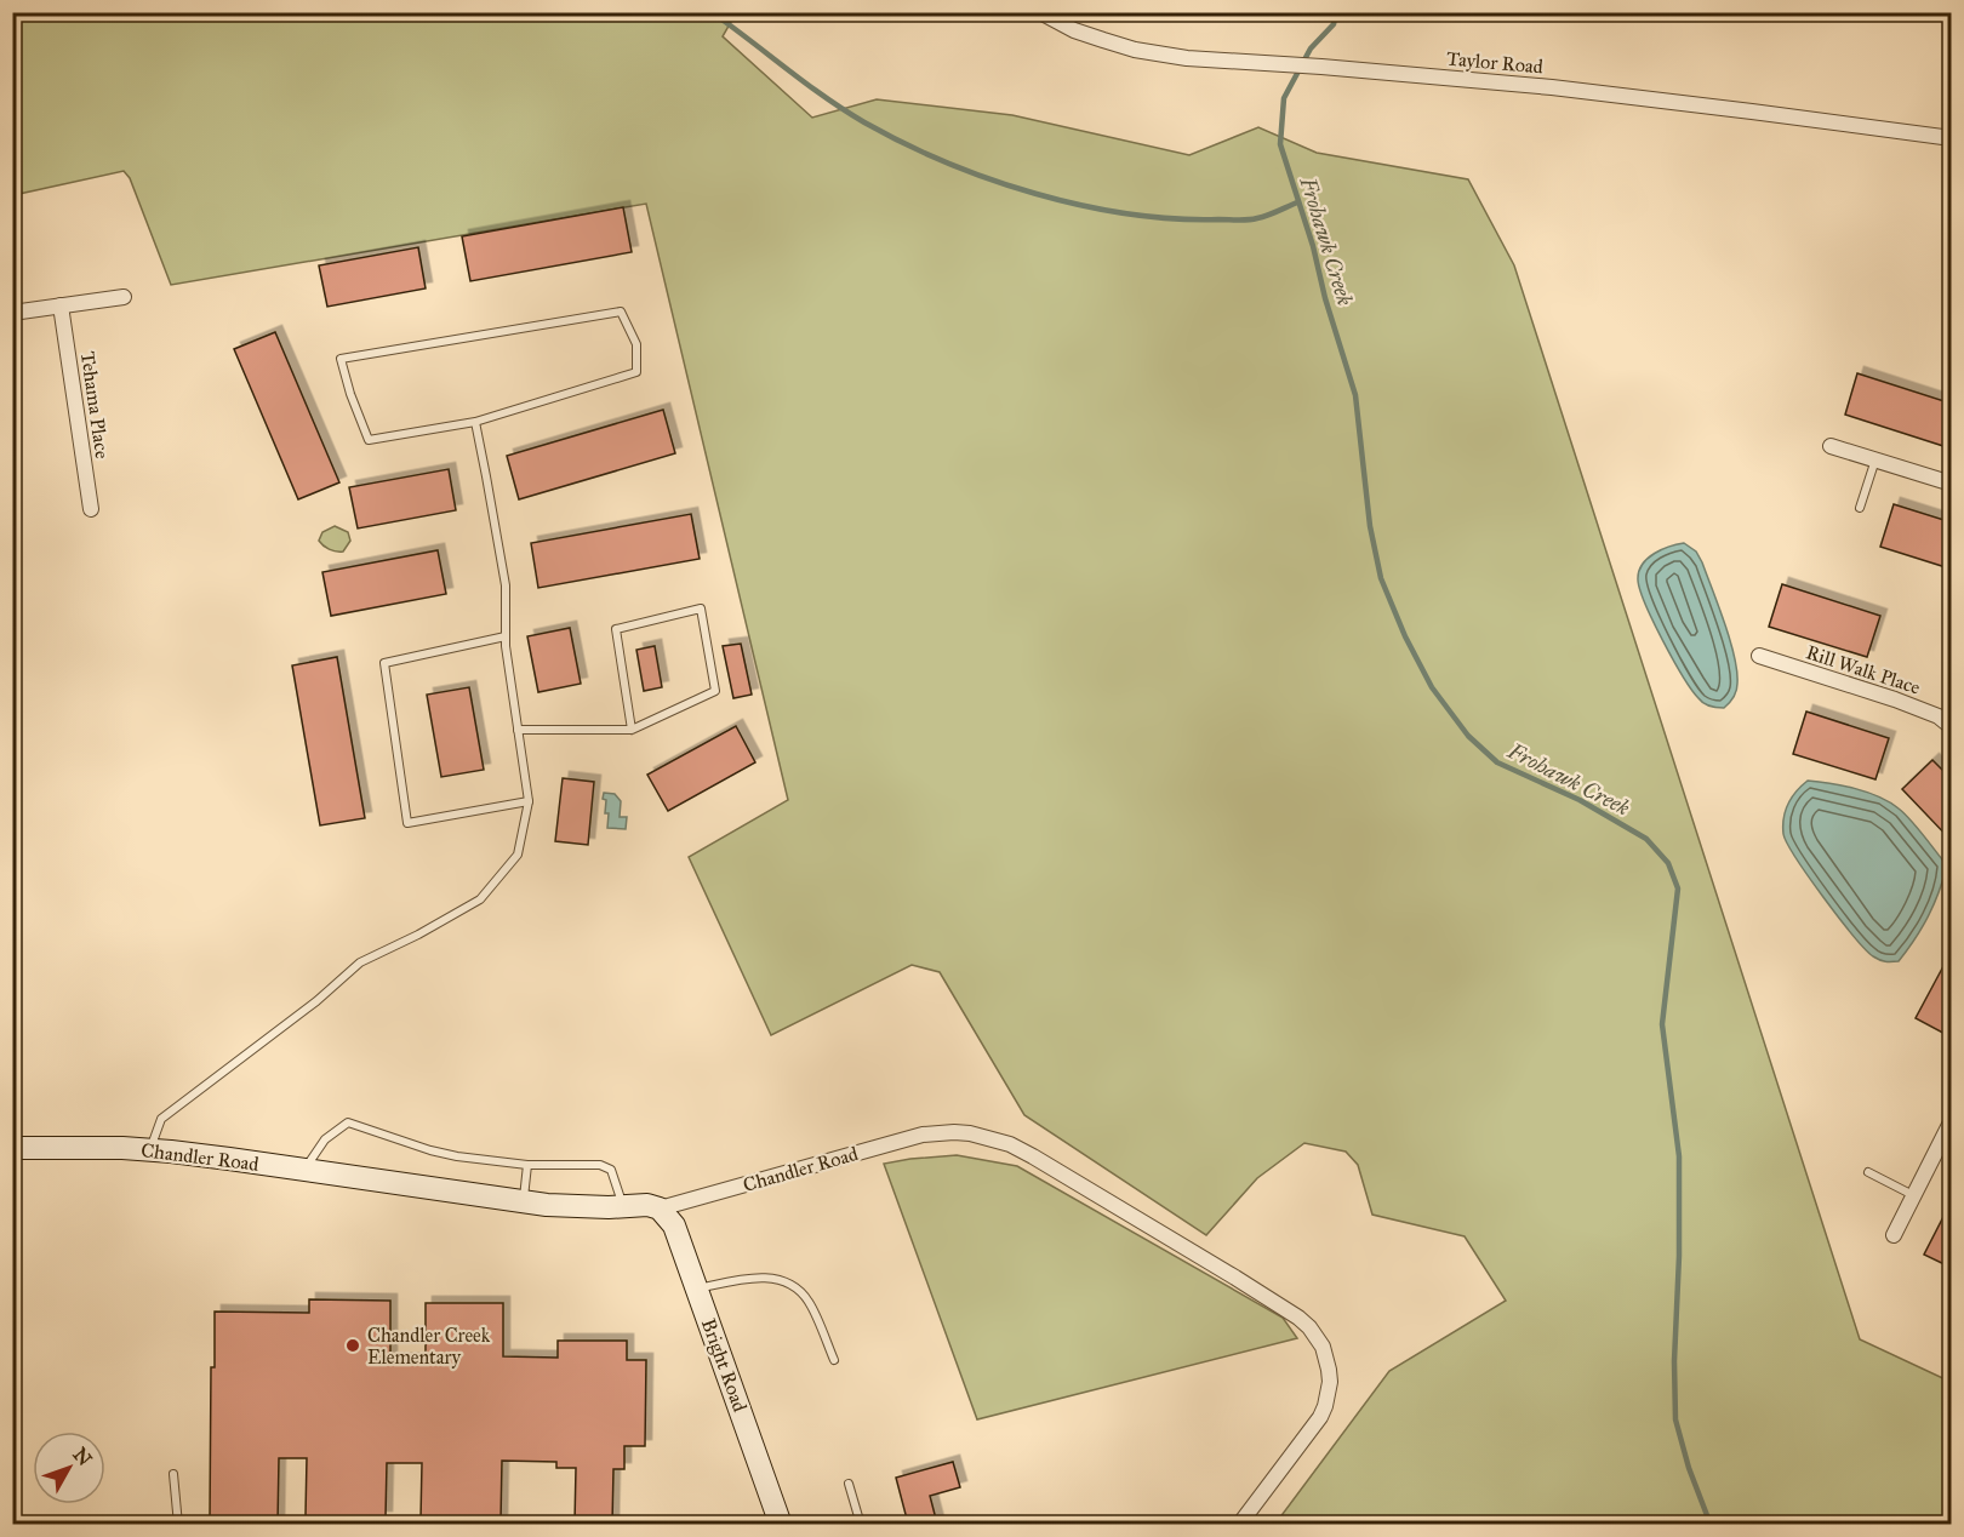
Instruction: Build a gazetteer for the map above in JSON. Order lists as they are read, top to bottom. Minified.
{"streets":{"street":["Taylor Road","Tehama Place","Rill Walk Place","Chandler Road","Bright Road"]},"crossings":[["Chandler Road","Bright Road"]],"water":["Frohawk Creek"],"places":["Chandler Creek Elementary"],"north":"top right"}
